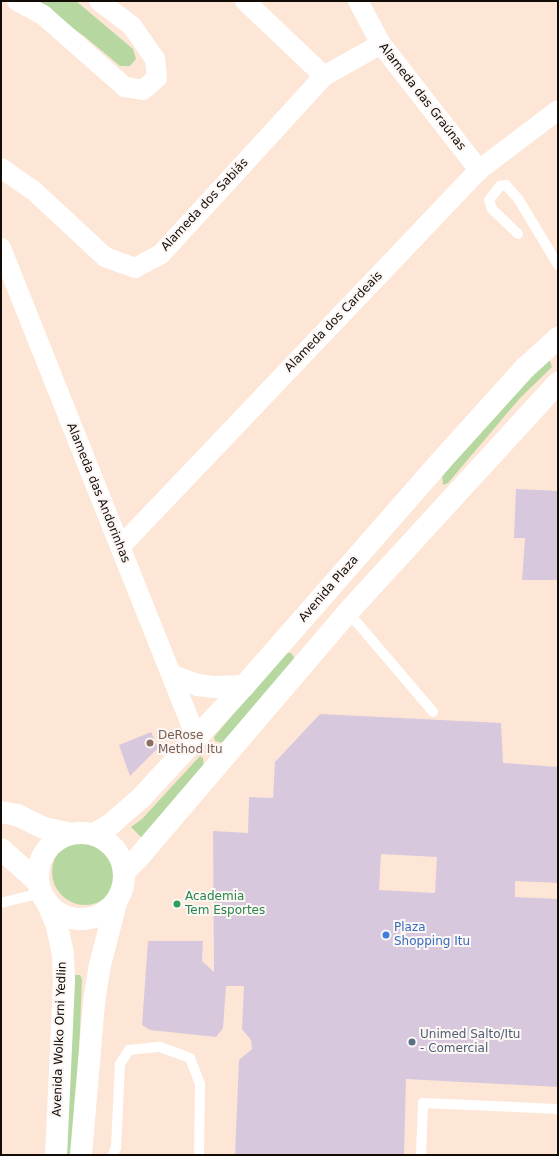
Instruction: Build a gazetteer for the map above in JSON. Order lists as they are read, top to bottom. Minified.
{"streets":{"street":["Alameda das Graúnas","Alameda dos Sabiás","Alameda dos Cardeais","Alameda das Andorinhas","Avenida Plaza","Avenida Wolko Orni Yedlin"]},"crossings":[["Alameda das Graúnas","Alameda dos Sabiás"],["Alameda das Graúnas","Alameda dos Cardeais"],["Alameda dos Cardeais","Alameda das Andorinhas"],["Alameda das Andorinhas","Avenida Plaza"],["Avenida Plaza","Avenida Wolko Orni Yedlin"]],"places":["DeRose Method Itu","Academia Tem Esportes","Plaza Shopping Itu","Unimed Salto/Itu - Comercial"]}
